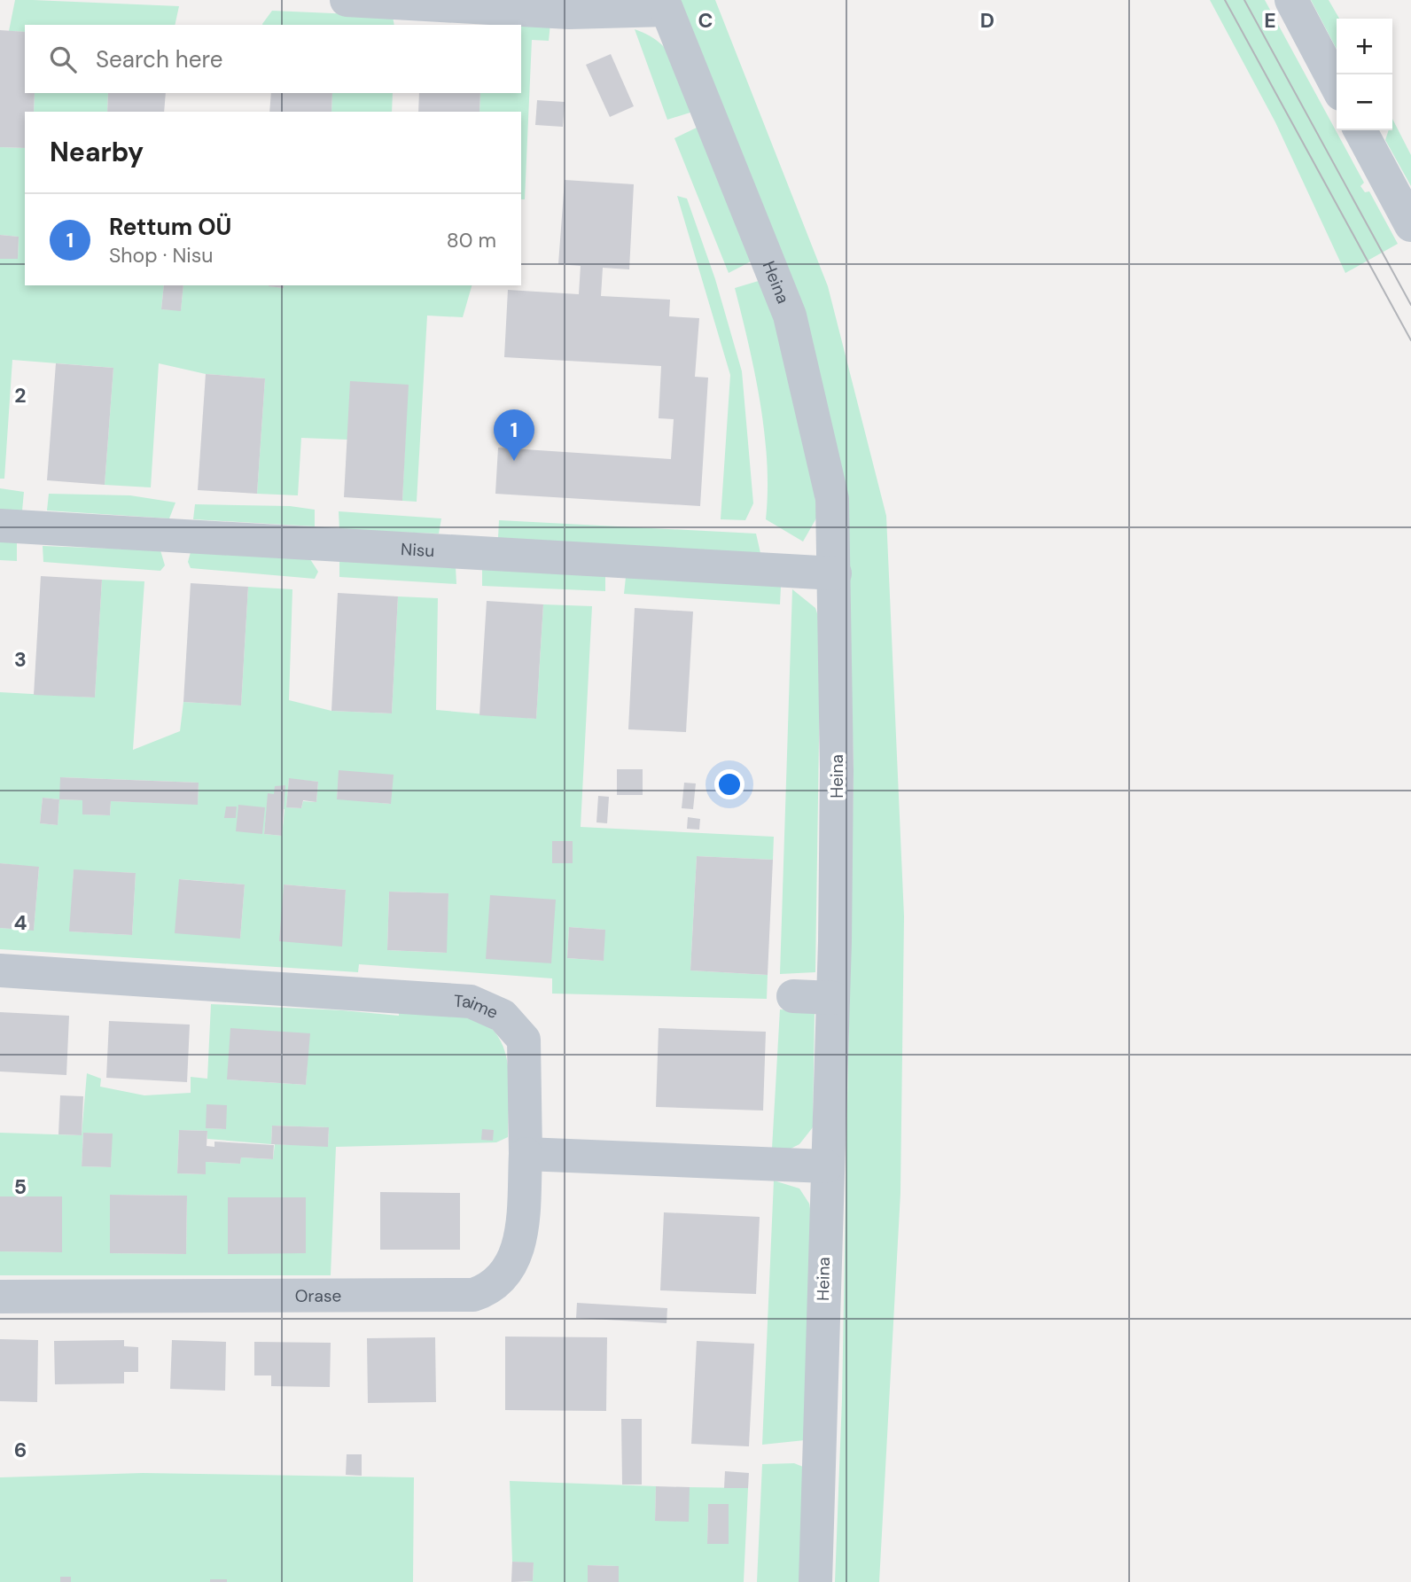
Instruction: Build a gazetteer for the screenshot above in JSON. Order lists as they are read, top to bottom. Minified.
{"streets":{"street":["Heina","Nisu","Taime","Orase"]},"crossings":[["Heina","Nisu"],["Taime","Orase"]],"page":{"map_buttons":["+","−"],"search":"Search here","heading":"Nearby","list":[{"mark":"1","name":"Rettum OÜ","note":"Shop · Nisu","value":"80 m"}],"pins":"1"},"grid":{"columns":["C","D","E"],"rows":["2","3","4","5","6"]}}
